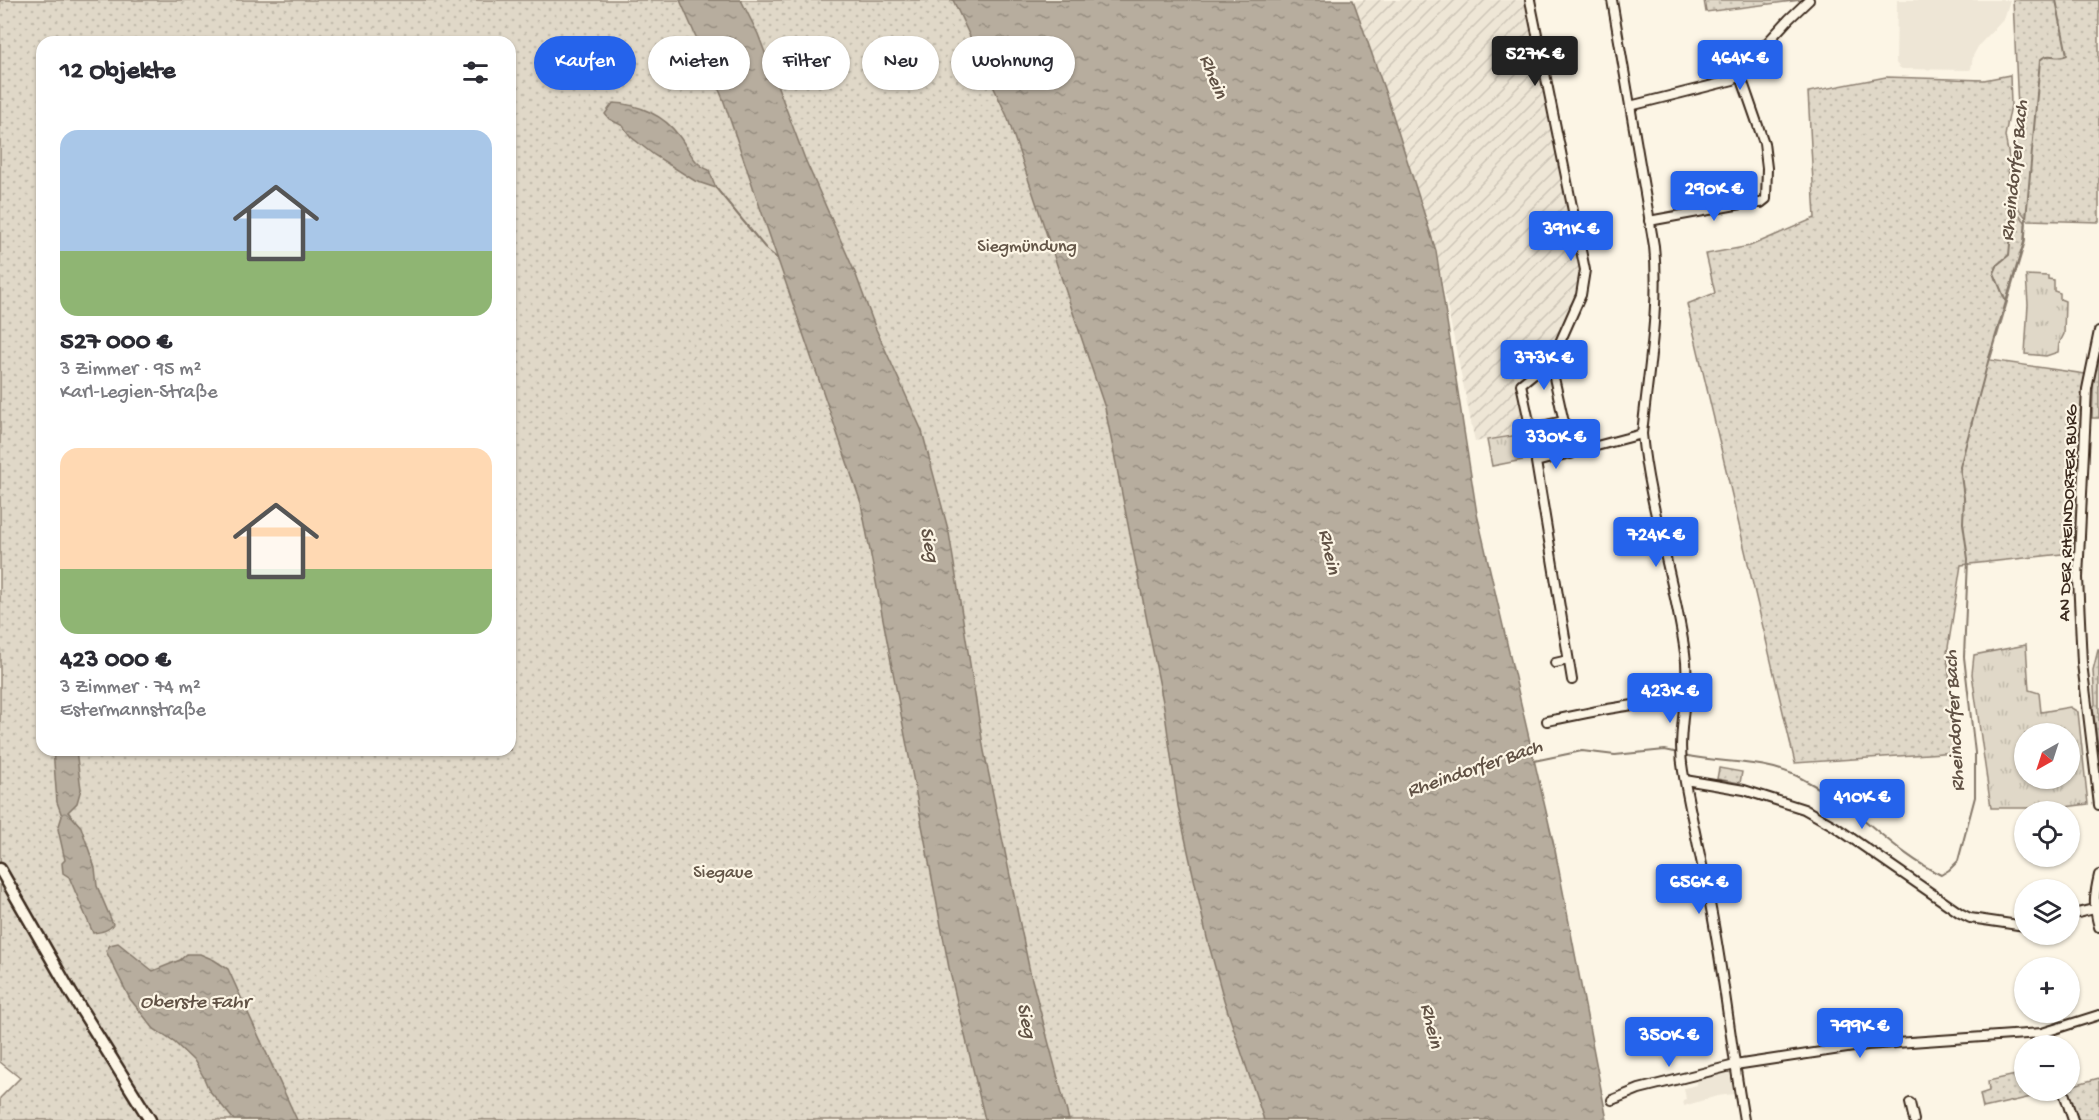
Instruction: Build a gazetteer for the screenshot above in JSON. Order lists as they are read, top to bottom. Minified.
{"streets":{"street":["AN DER RHEINDORFER BURG"]},"water":["Rhein","Rheindorfer Bach","Sieg","Oberste Fahr"],"parks":["Siegmündung","Siegaue"],"north":"bottom left","page":{"price":["527K €","464K €","290K €","391K €","373K €","330K €","724K €","423K €","410K €","656K €","799K €","350K €"],"chip":["Kaufen","Mieten","Filter","Neu","Wohnung"],"heading":"12 Objekte","list":[{"name":"527 000 €","note":"3 Zimmer · 95 m² · Karl-Legien-Straße"},{"name":"423 000 €","note":"3 Zimmer · 74 m² · Estermannstraße"}],"map_buttons":["+","−"]}}
